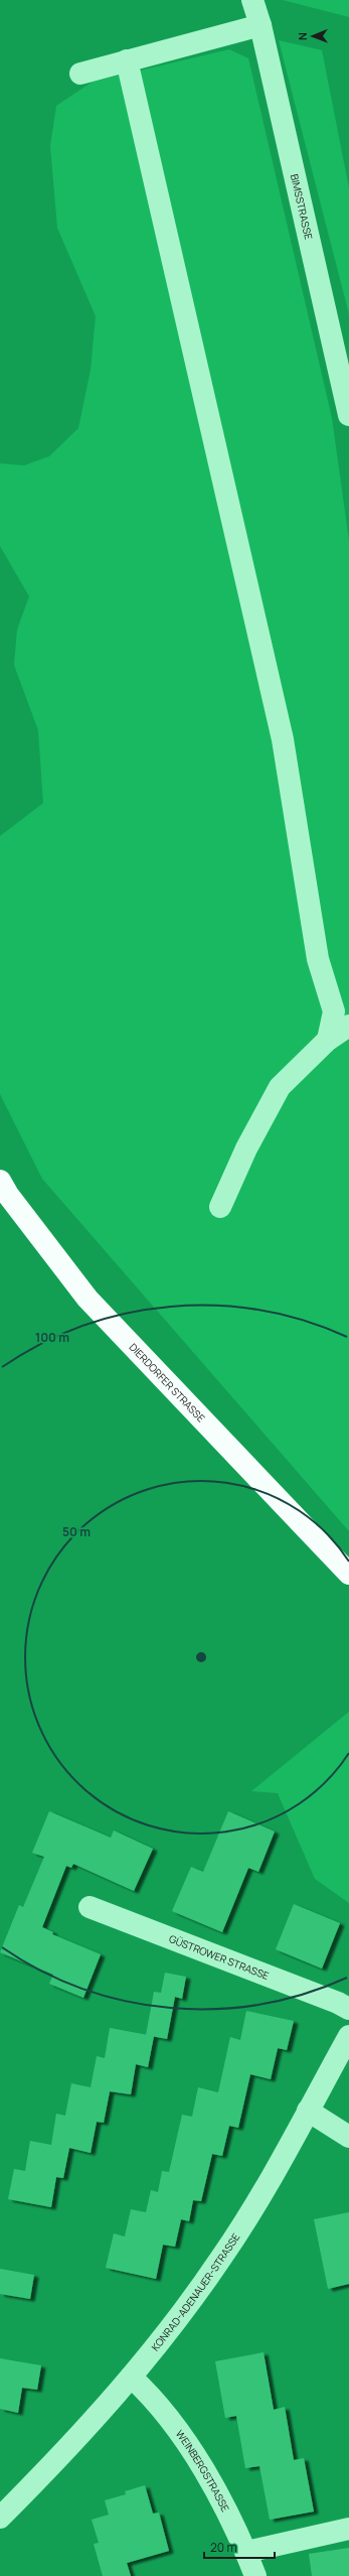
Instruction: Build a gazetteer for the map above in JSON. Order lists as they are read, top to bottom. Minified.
{"streets":{"main road":["DIERDORFER STRASSE"],"street":["BIMSSTRASSE","GÜSTROWER STRASSE","KONRAD-ADENAUER-STRASSE","WEINBERGSTRASSE"]},"crossings":[["KONRAD-ADENAUER-STRASSE","WEINBERGSTRASSE"]],"scale_bar":"20 m","north":"left","rings":["100 m","50 m"]}
